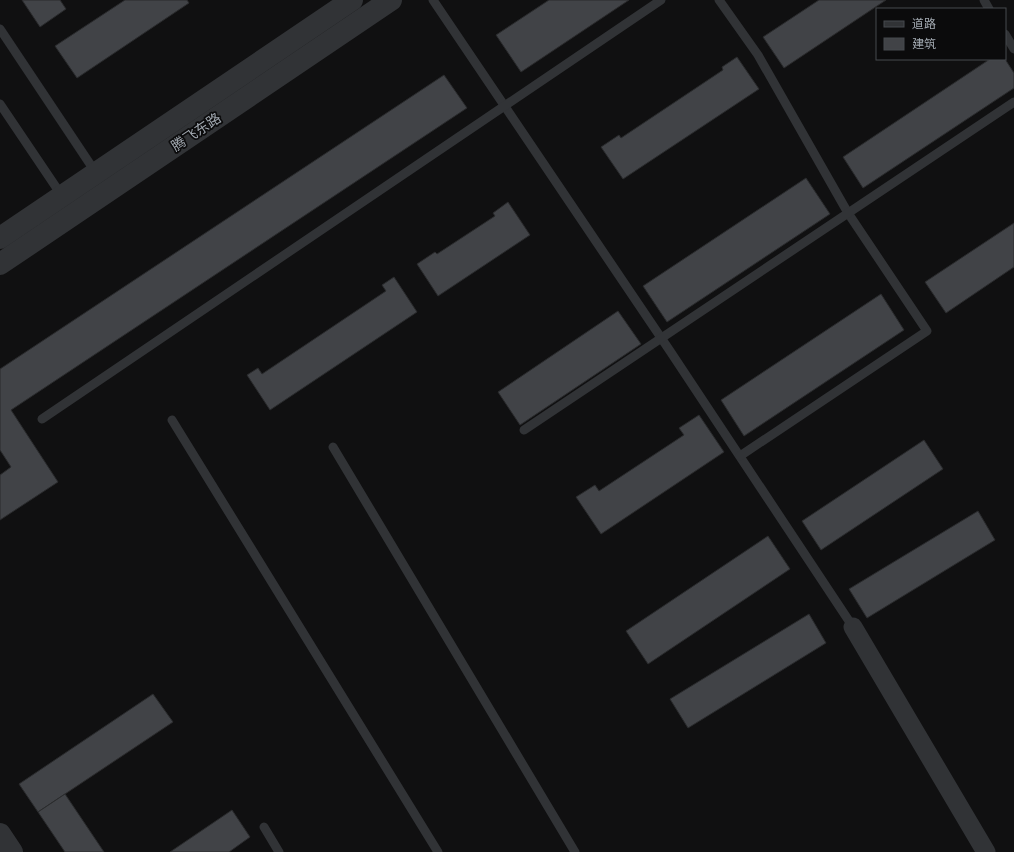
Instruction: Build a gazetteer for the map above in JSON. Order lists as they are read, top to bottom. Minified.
{"streets":{"street":["腾飞东路"]},"legend":["道路","建筑"]}
